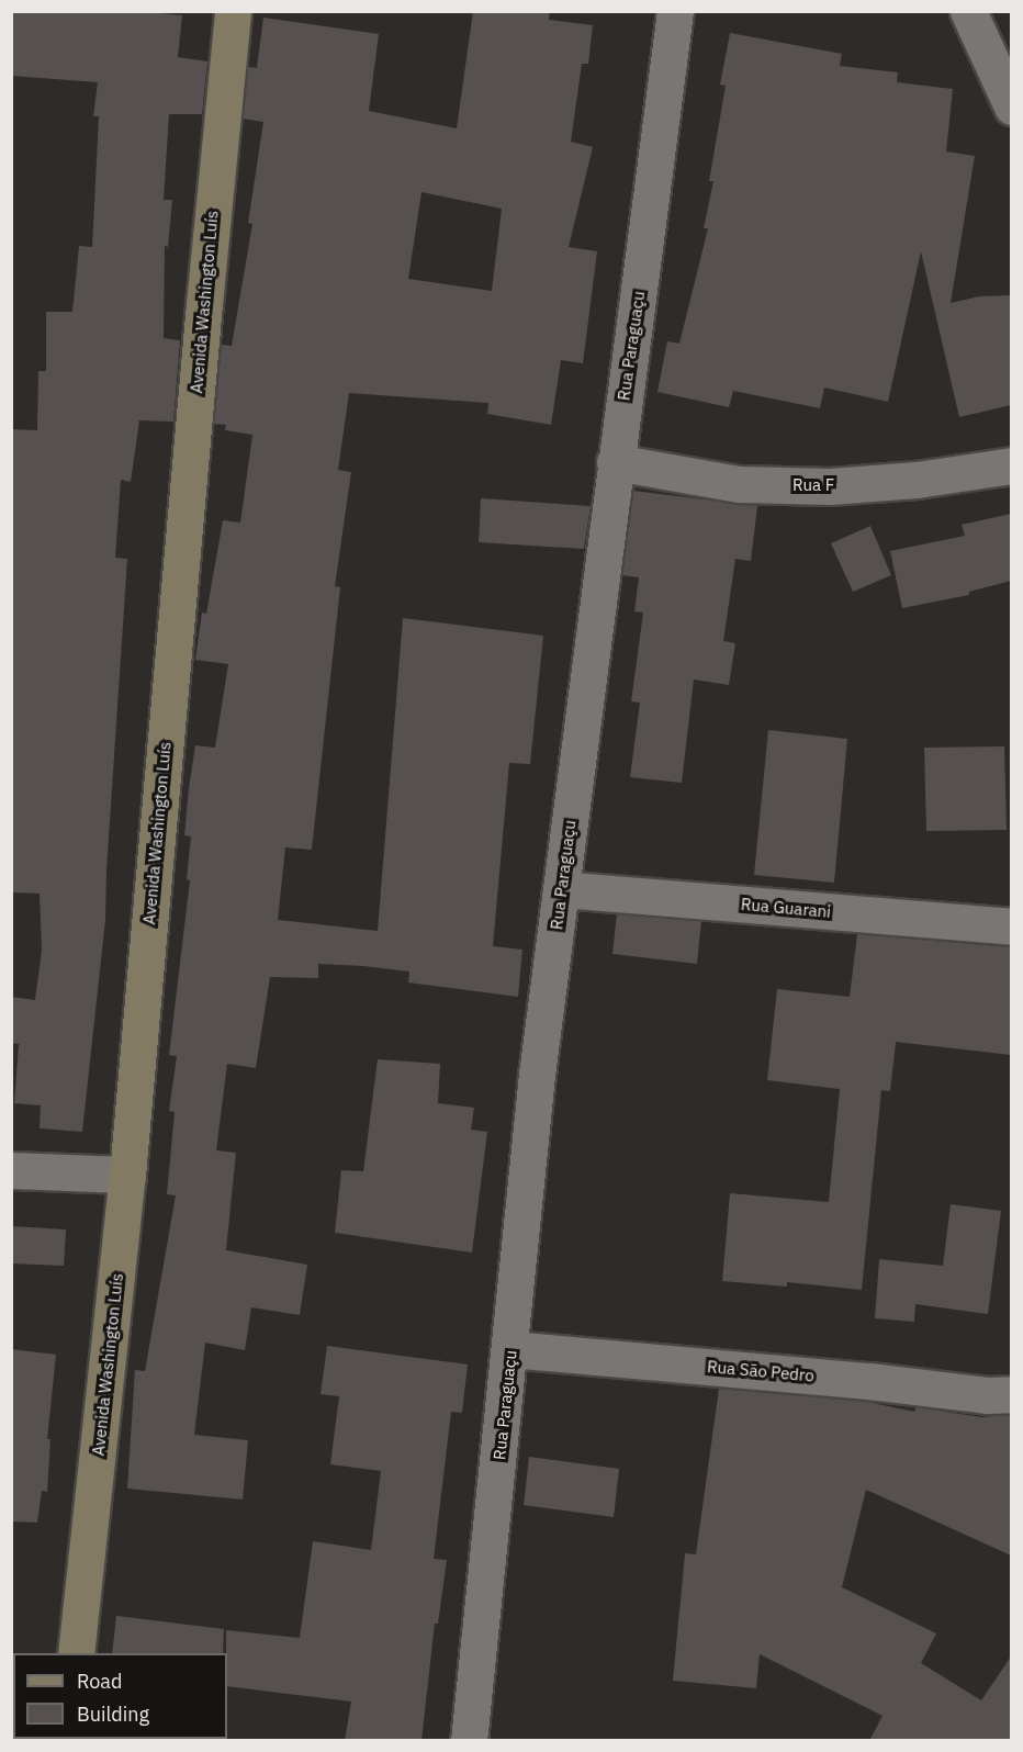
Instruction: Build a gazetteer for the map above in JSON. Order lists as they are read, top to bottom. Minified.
{"streets":{"main road":["Avenida Washington Luís"],"street":["Rua Paraguaçu","Rua F","Rua Guarani","Rua São Pedro"]},"crossings":[["Rua Paraguaçu","Rua F"],["Rua Paraguaçu","Rua Guarani"],["Rua Paraguaçu","Rua São Pedro"]],"legend":["Road","Building"]}
